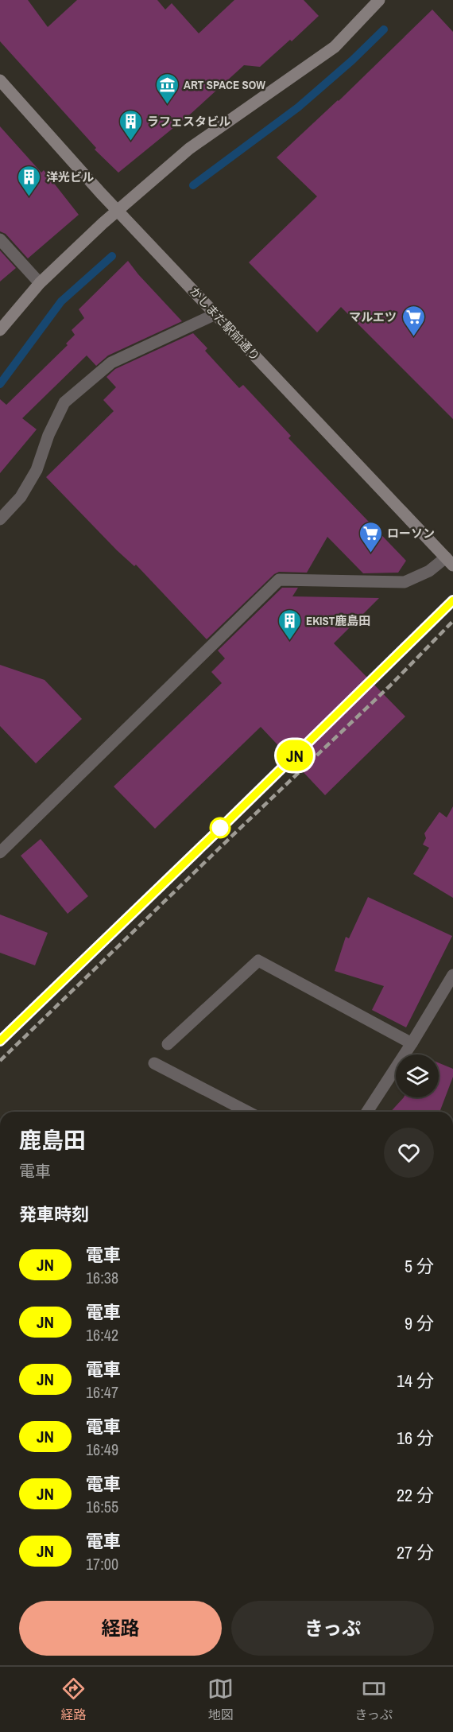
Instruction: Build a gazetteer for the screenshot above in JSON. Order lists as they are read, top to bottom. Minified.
{"streets":{"street":["かしまだ駅前通り"]},"places":{"museum":["ART SPACE SOW"],"building":["ラフェスタビル","洋光ビル","EKIST鹿島田"],"supermarket":["マルエツ","ローソン"]},"page":{"on_map":"JN","heading":[["鹿島田","電車"],"発車時刻"],"list":[{"mark":"JN","name":"電車","note":"16:38","value":"5 分"},{"mark":"JN","name":"電車","note":"16:42","value":"9 分"},{"mark":"JN","name":"電車","note":"16:47","value":"14 分"},{"mark":"JN","name":"電車","note":"16:49","value":"16 分"},{"mark":"JN","name":"電車","note":"16:55","value":"22 分"},{"mark":"JN","name":"電車","note":"17:00","value":"27 分"}],"buttons":["経路","きっぷ"],"tabs":["経路","地図","きっぷ"]}}
